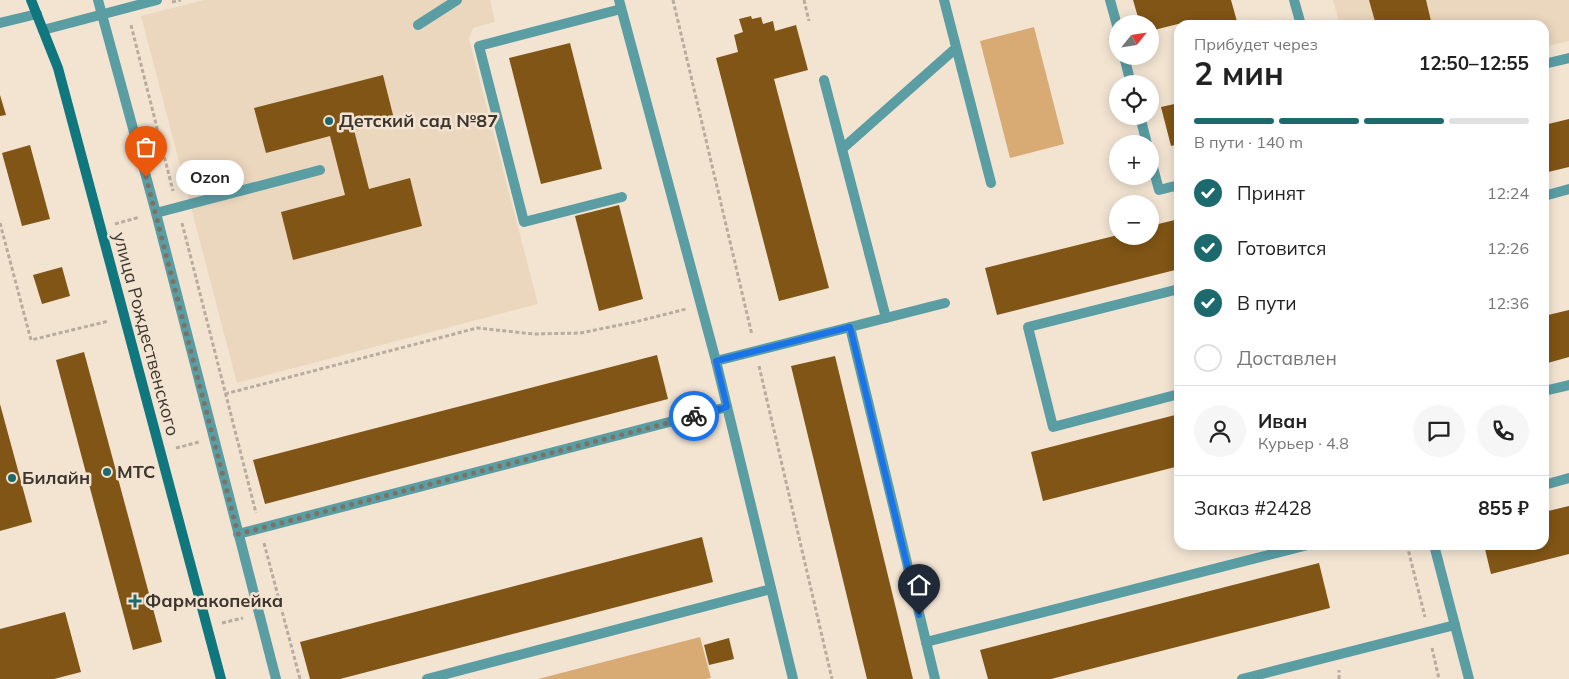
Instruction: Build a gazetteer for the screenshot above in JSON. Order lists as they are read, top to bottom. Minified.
{"streets":{"street":["улица Рождественского"]},"places":{"other":["Детский сад №87","Ozon","МТС","Билайн"],"health":["Фармакопейка"]},"north":"top right","page":{"map_buttons":["+","−"],"heading":["2 мин","Прибудет через","12:50–12:55"],"panel":["Иван","Курьер · 4.8","Заказ #2428","855 ₽"],"bar":"В пути · 140 m","bubble":"Ozon","list":[["Принят","12:24"],["Готовится","12:26"],["В пути","12:36"],"Доставлен"]}}
